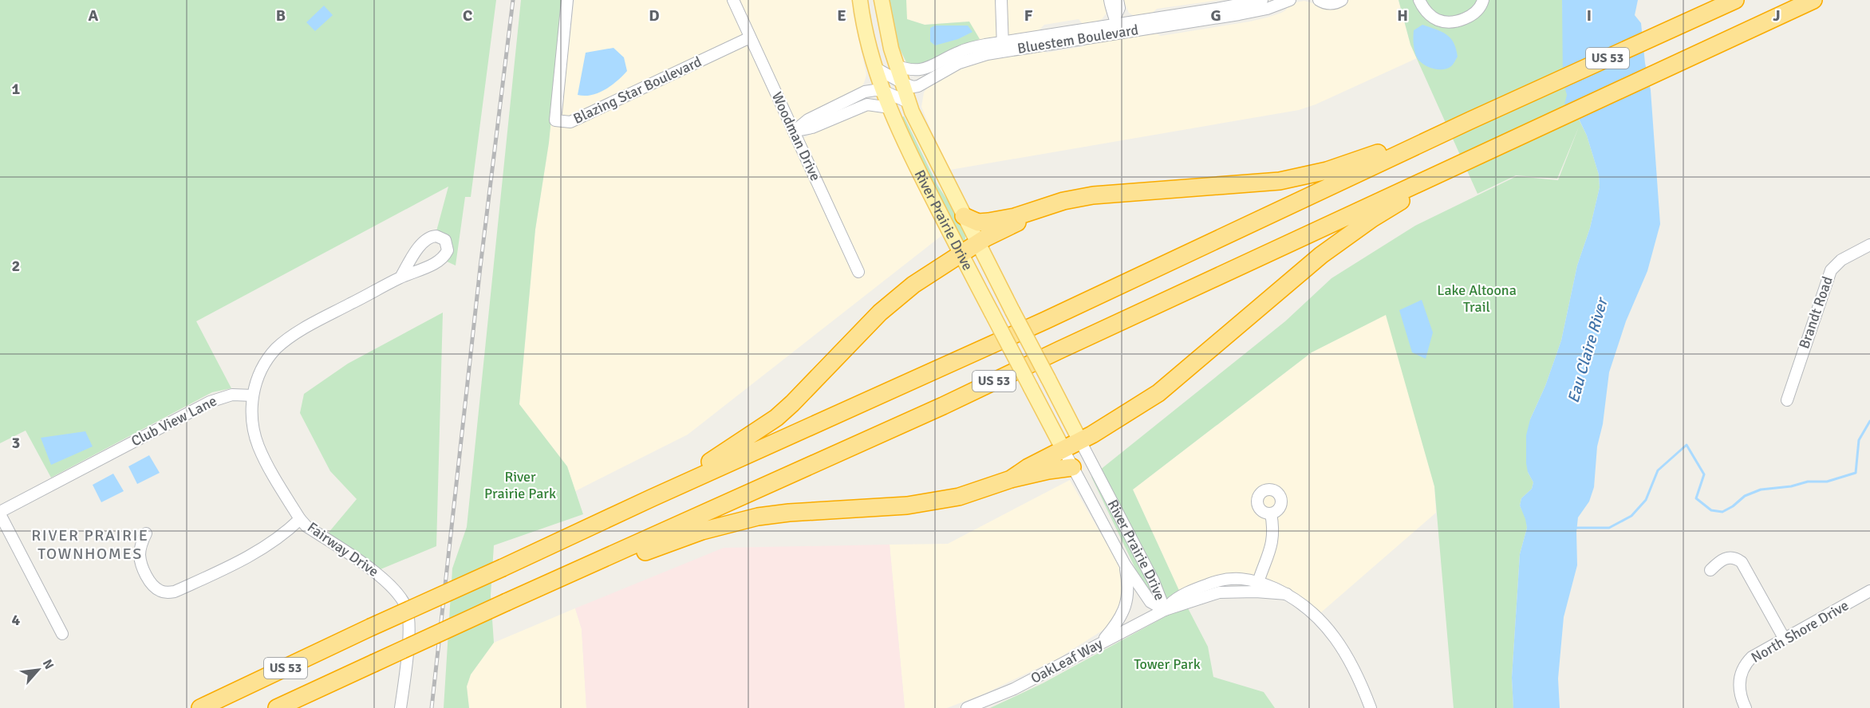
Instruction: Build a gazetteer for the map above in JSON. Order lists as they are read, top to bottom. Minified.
{"streets":{"highway":["US 53"],"main road":["River Prairie Drive"],"street":["Bluestem Boulevard","Blazing Star Boulevard","Woodman Drive","Brandt Road","Club View Lane","Fairway Drive","North Shore Drive","OakLeaf Way"]},"crossings":[["Bluestem Boulevard","River Prairie Drive"],["Blazing Star Boulevard","Woodman Drive"],["River Prairie Drive","OakLeaf Way"],["Club View Lane","Fairway Drive"]],"districts":["RIVER PRAIRIE TOWNHOMES"],"water":["Eau Claire River"],"parks":["Lake Altoona Trail","River Prairie Park","Tower Park"],"north":"top right","grid":{"columns":["A","B","C","D","E","F","G","H","I","J"],"rows":["1","2","3","4"]}}
